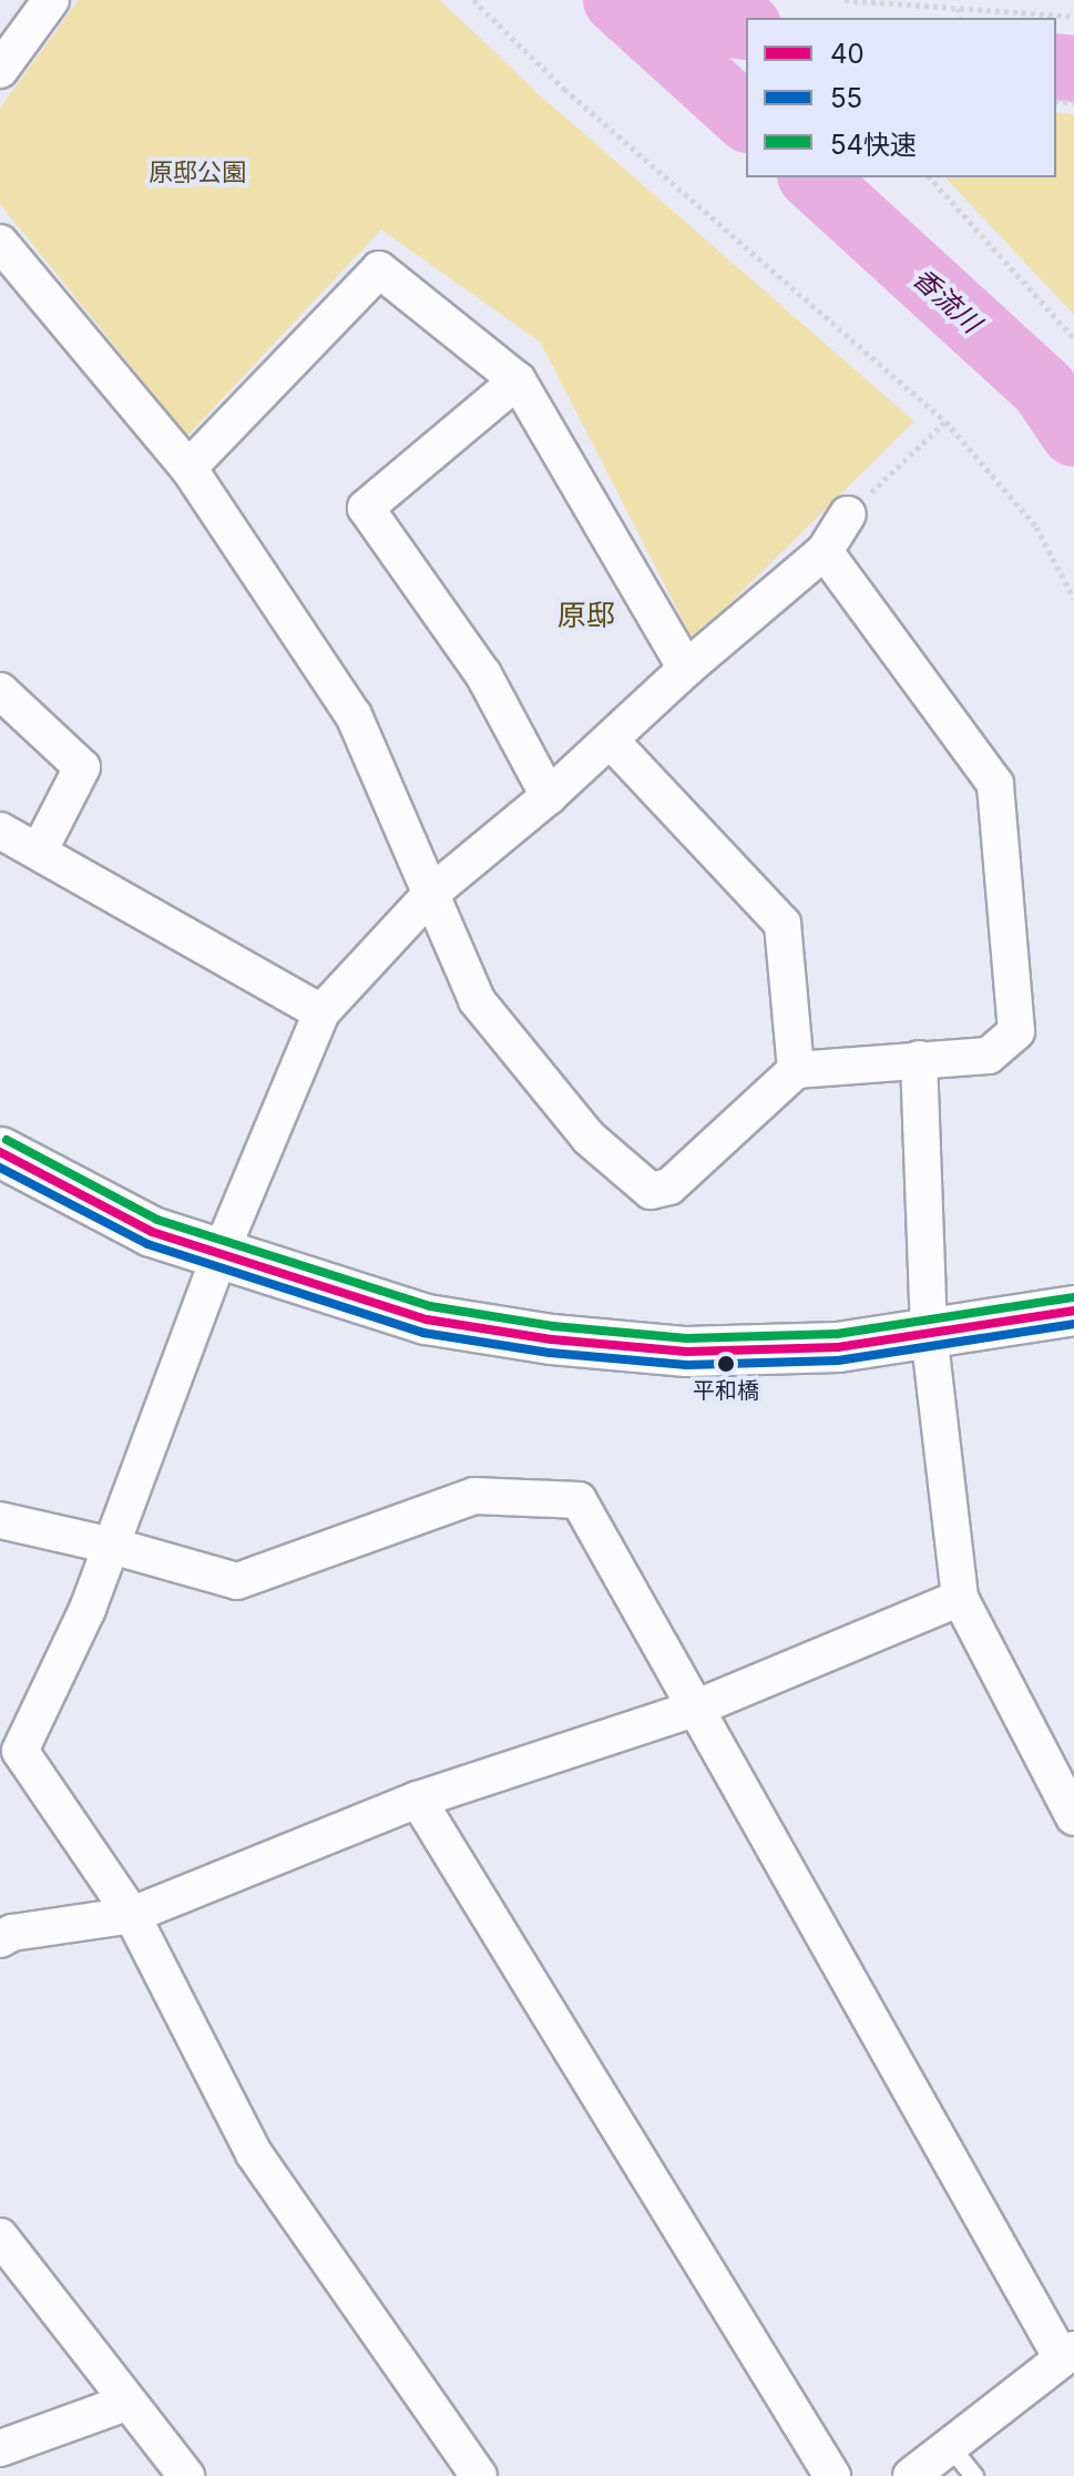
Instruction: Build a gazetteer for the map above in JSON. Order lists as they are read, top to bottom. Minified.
{"districts":["原邸"],"water":["香流川"],"parks":["原邸公園"],"places":["平和橋"],"lines":["transit line 54快速","transit line 40","transit line 55"],"legend":["40","55","54快速"]}
